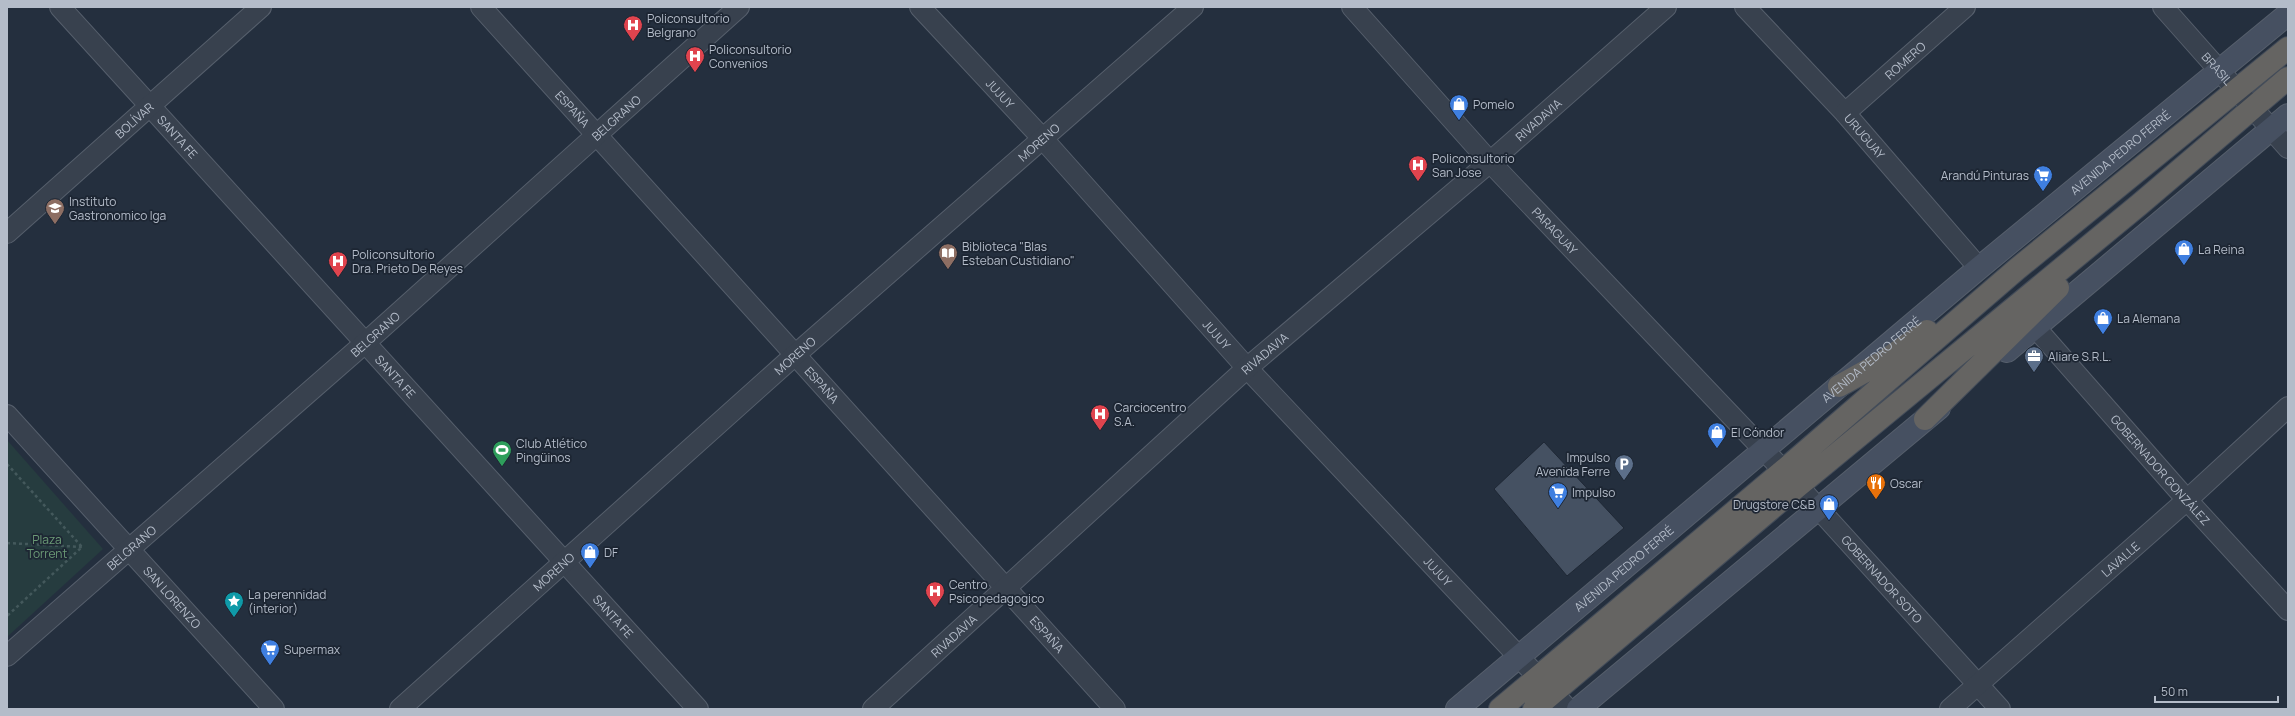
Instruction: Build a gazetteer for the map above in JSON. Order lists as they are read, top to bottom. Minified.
{"streets":{"highway":["AVENIDA PEDRO FERRÉ"],"street":["ROMERO","BRASIL","JUJUY","ESPAÑA","BELGRANO","RIVADAVIA","BOLÍVAR","SANTA FE","URUGUAY","MORENO","PARAGUAY","GOBERNADOR GONZÁLEZ","LAVALLE","GOBERNADOR SOTO","SAN LORENZO"]},"crossings":[["ROMERO","URUGUAY"],["BRASIL","AVENIDA PEDRO FERRÉ"],["JUJUY","RIVADAVIA"],["JUJUY","MORENO"],["JUJUY","AVENIDA PEDRO FERRÉ"],["ESPAÑA","BELGRANO"],["ESPAÑA","RIVADAVIA"],["ESPAÑA","MORENO"],["BELGRANO","SANTA FE"],["BELGRANO","SAN LORENZO"],["RIVADAVIA","PARAGUAY"],["BOLÍVAR","SANTA FE"],["SANTA FE","MORENO"],["URUGUAY","AVENIDA PEDRO FERRÉ"],["AVENIDA PEDRO FERRÉ","PARAGUAY"],["AVENIDA PEDRO FERRÉ","GOBERNADOR SOTO"],["PARAGUAY","GOBERNADOR SOTO"],["GOBERNADOR GONZÁLEZ","LAVALLE"],["LAVALLE","GOBERNADOR SOTO"]],"parks":["Plaza Torrent"],"places":{"hospital":["Policonsultorio Belgrano","Policonsultorio Convenios","Policonsultorio San Jose","Policonsultorio Dra. Prieto De Reyes","Carciocentro S.A.","Centro Psicopedagogico"],"shop":["Pomelo","La Reina","La Alemana","El Cóndor","Drugstore C&B","DF"],"supermarket":["Arandú Pinturas","Impulso","Supermax"],"school or university":["Instituto Gastronomico Iga"],"library":["Biblioteca \"Blas Esteban Custidiano\""],"office":["Aliare S.R.L."],"sports":["Club Atlético Pingüinos"],"parking":["Impulso Avenida Ferre"],"restaurant":["Oscar"],"place":["La perennidad (interior)"]},"scale_bar":"50 m"}
